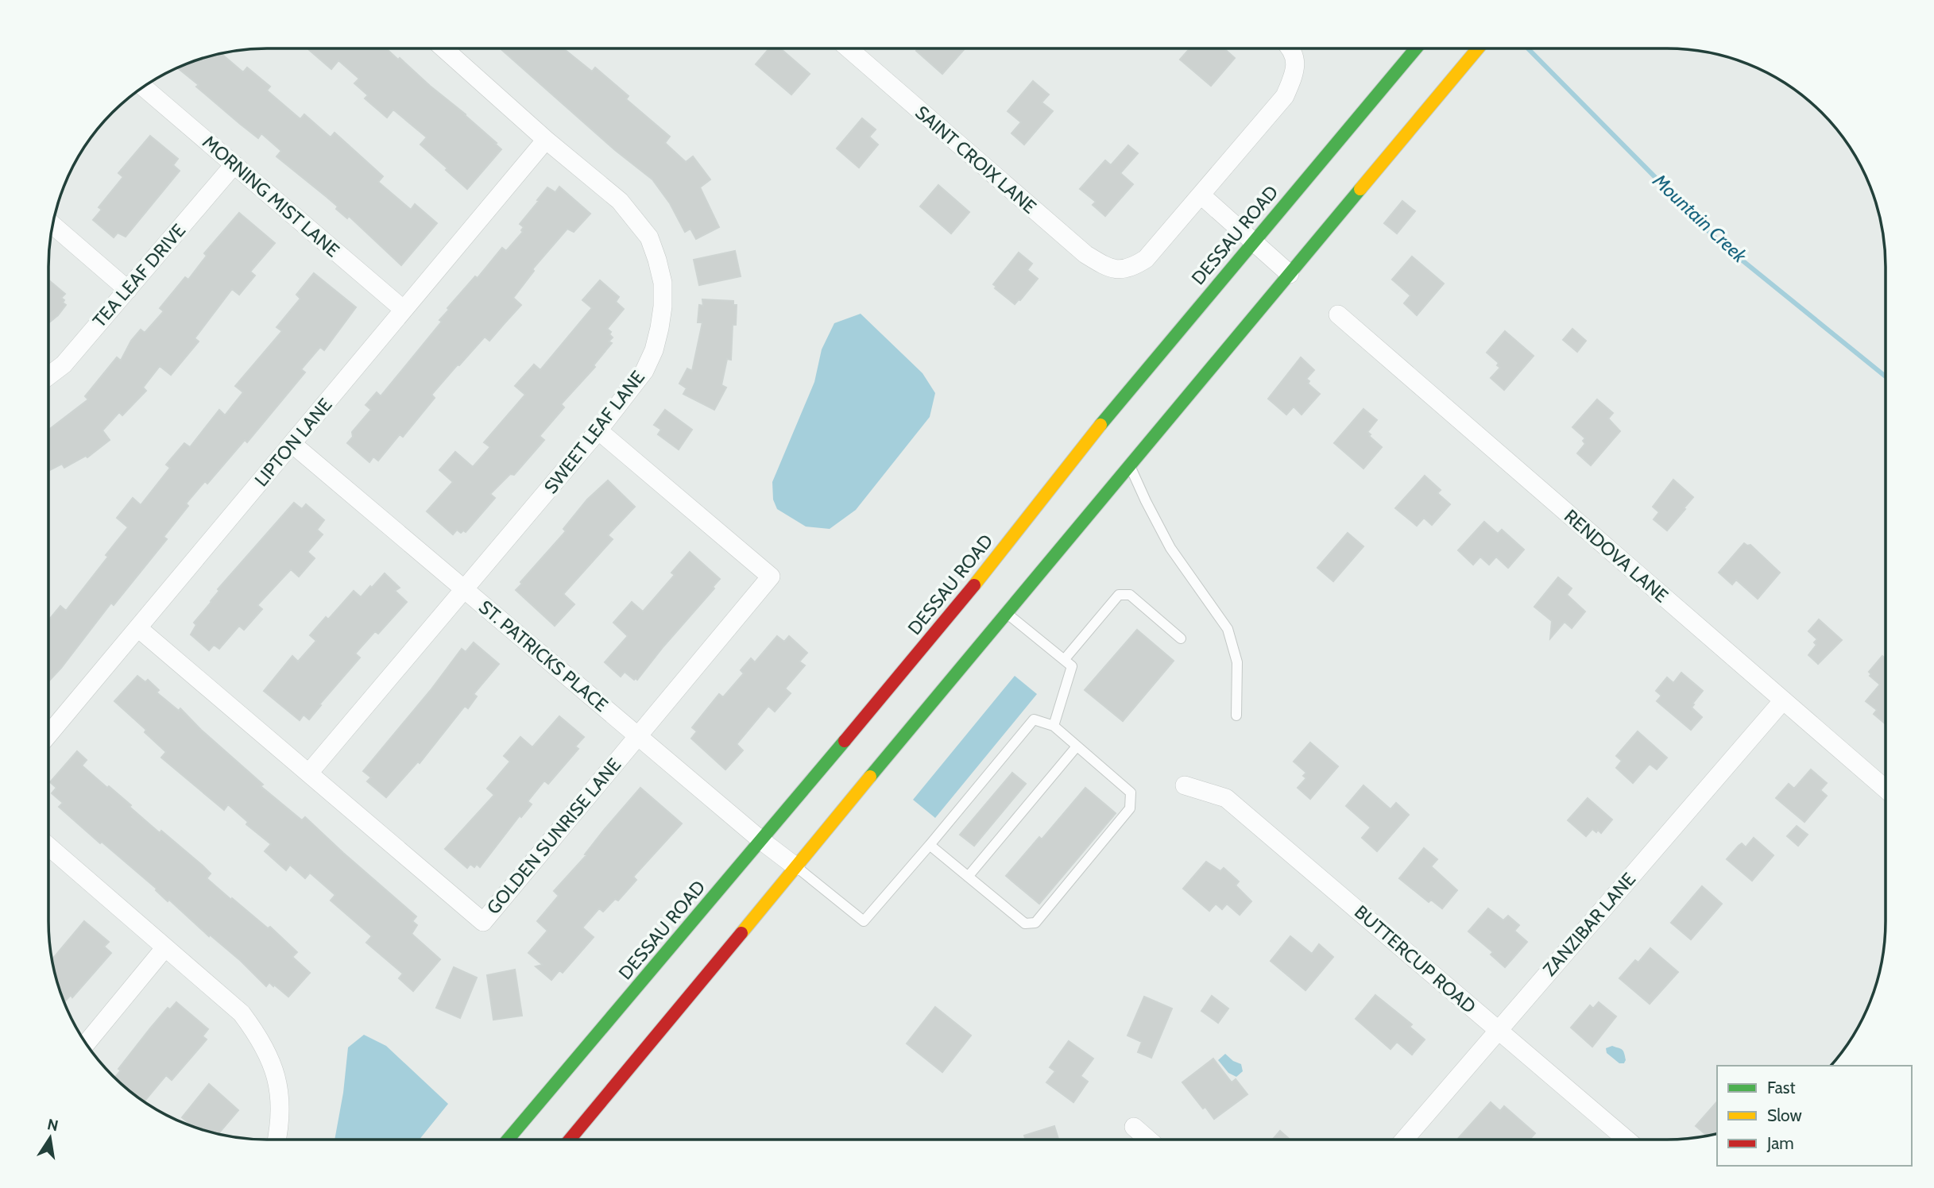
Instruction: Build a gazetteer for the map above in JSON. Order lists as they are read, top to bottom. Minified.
{"streets":{"main road":["DESSAU ROAD"],"street":["SAINT CROIX LANE","MORNING MIST LANE","TEA LEAF DRIVE","SWEET LEAF LANE","LIPTON LANE","RENDOVA LANE","ST. PATRICKS PLACE","GOLDEN SUNRISE LANE","ZANZIBAR LANE","BUTTERCUP ROAD"]},"crossings":[["MORNING MIST LANE","TEA LEAF DRIVE"],["MORNING MIST LANE","LIPTON LANE"],["DESSAU ROAD","ST. PATRICKS PLACE"],["SWEET LEAF LANE","LIPTON LANE"],["SWEET LEAF LANE","ST. PATRICKS PLACE"],["SWEET LEAF LANE","GOLDEN SUNRISE LANE"],["LIPTON LANE","ST. PATRICKS PLACE"],["LIPTON LANE","GOLDEN SUNRISE LANE"],["RENDOVA LANE","ZANZIBAR LANE"],["ST. PATRICKS PLACE","GOLDEN SUNRISE LANE"],["ZANZIBAR LANE","BUTTERCUP ROAD"]],"water":["Mountain Creek"],"legend":["Fast","Slow","Jam"],"north":"top"}
